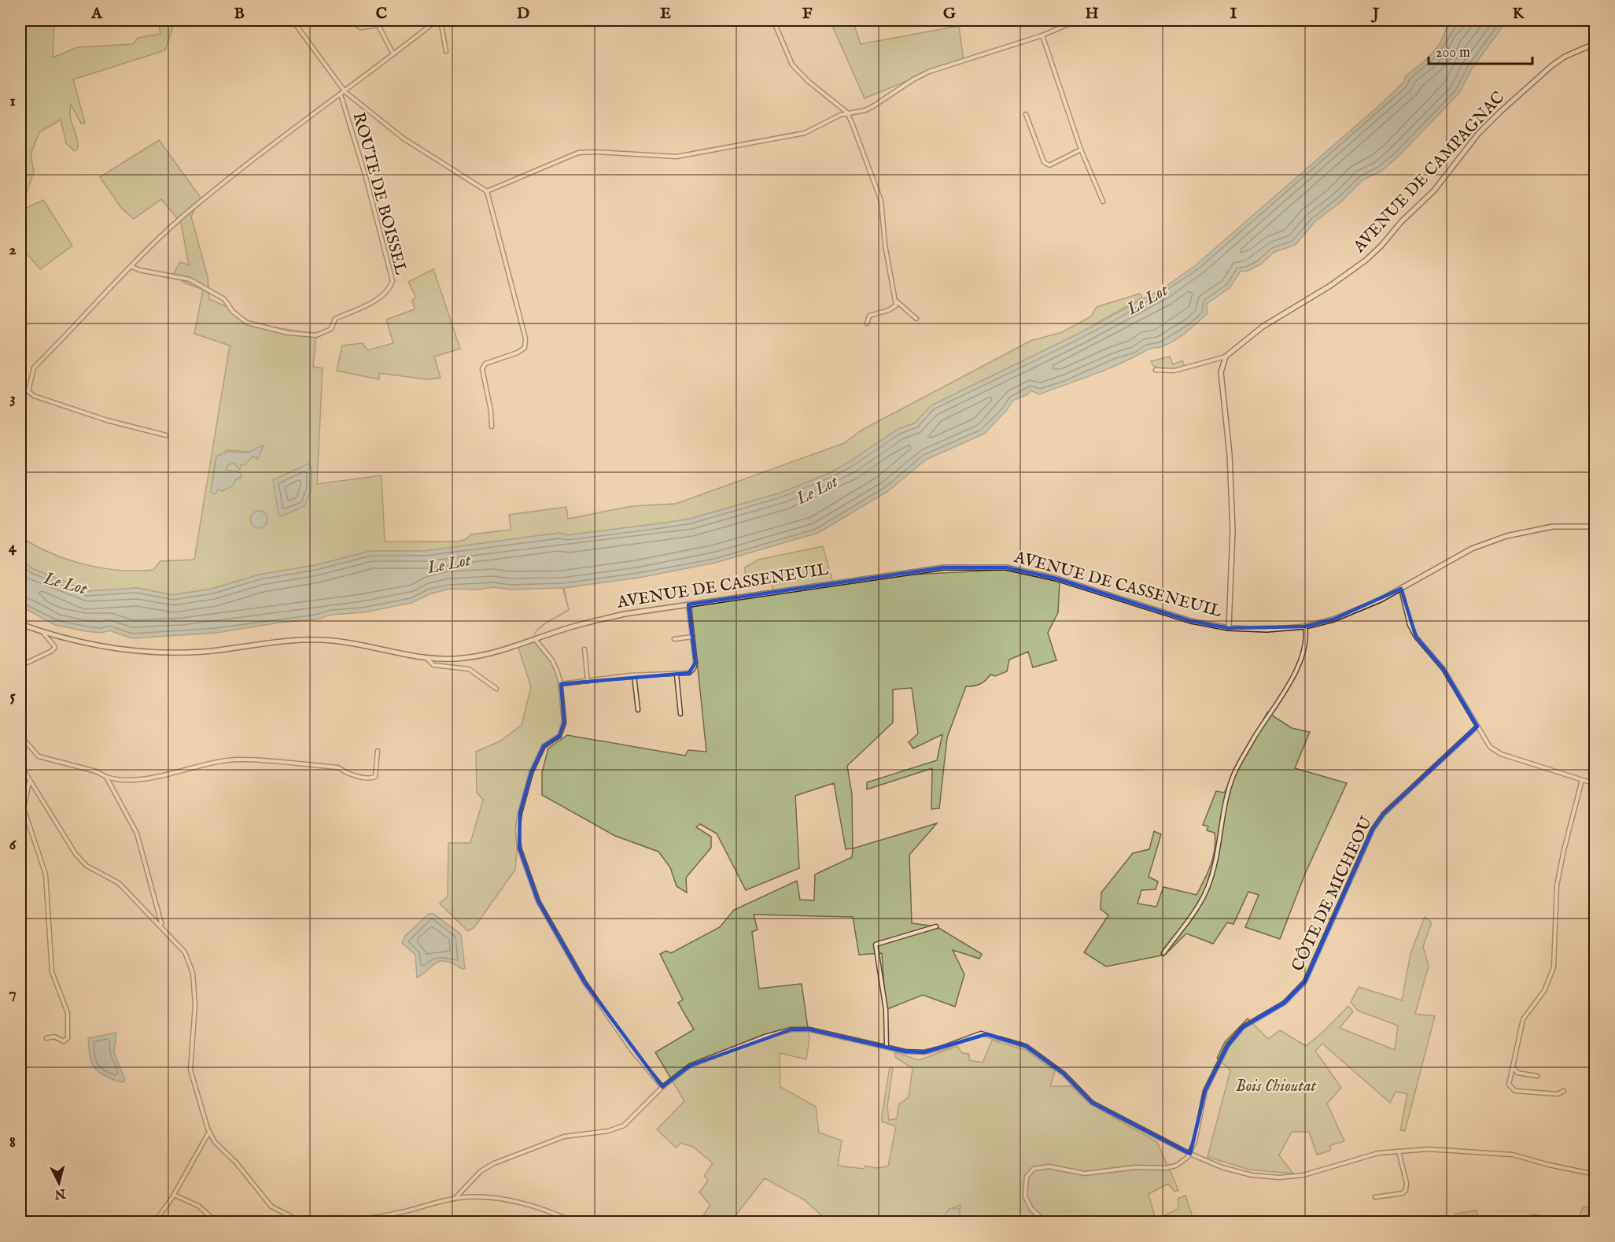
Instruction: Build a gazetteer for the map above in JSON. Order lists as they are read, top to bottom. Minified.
{"streets":{"main road":["AVENUE DE CAMPAGNAC","AVENUE DE CASSENEUIL"],"street":["ROUTE DE BOISSEL","CÔTE DE MICHEOU"]},"water":["Le Lot"],"parks":["Bois Chioutat"],"scale_bar":"200 m","north":"bottom","grid":{"columns":["A","B","C","D","E","F","G","H","I","J","K"],"rows":["1","2","3","4","5","6","7","8"]}}
